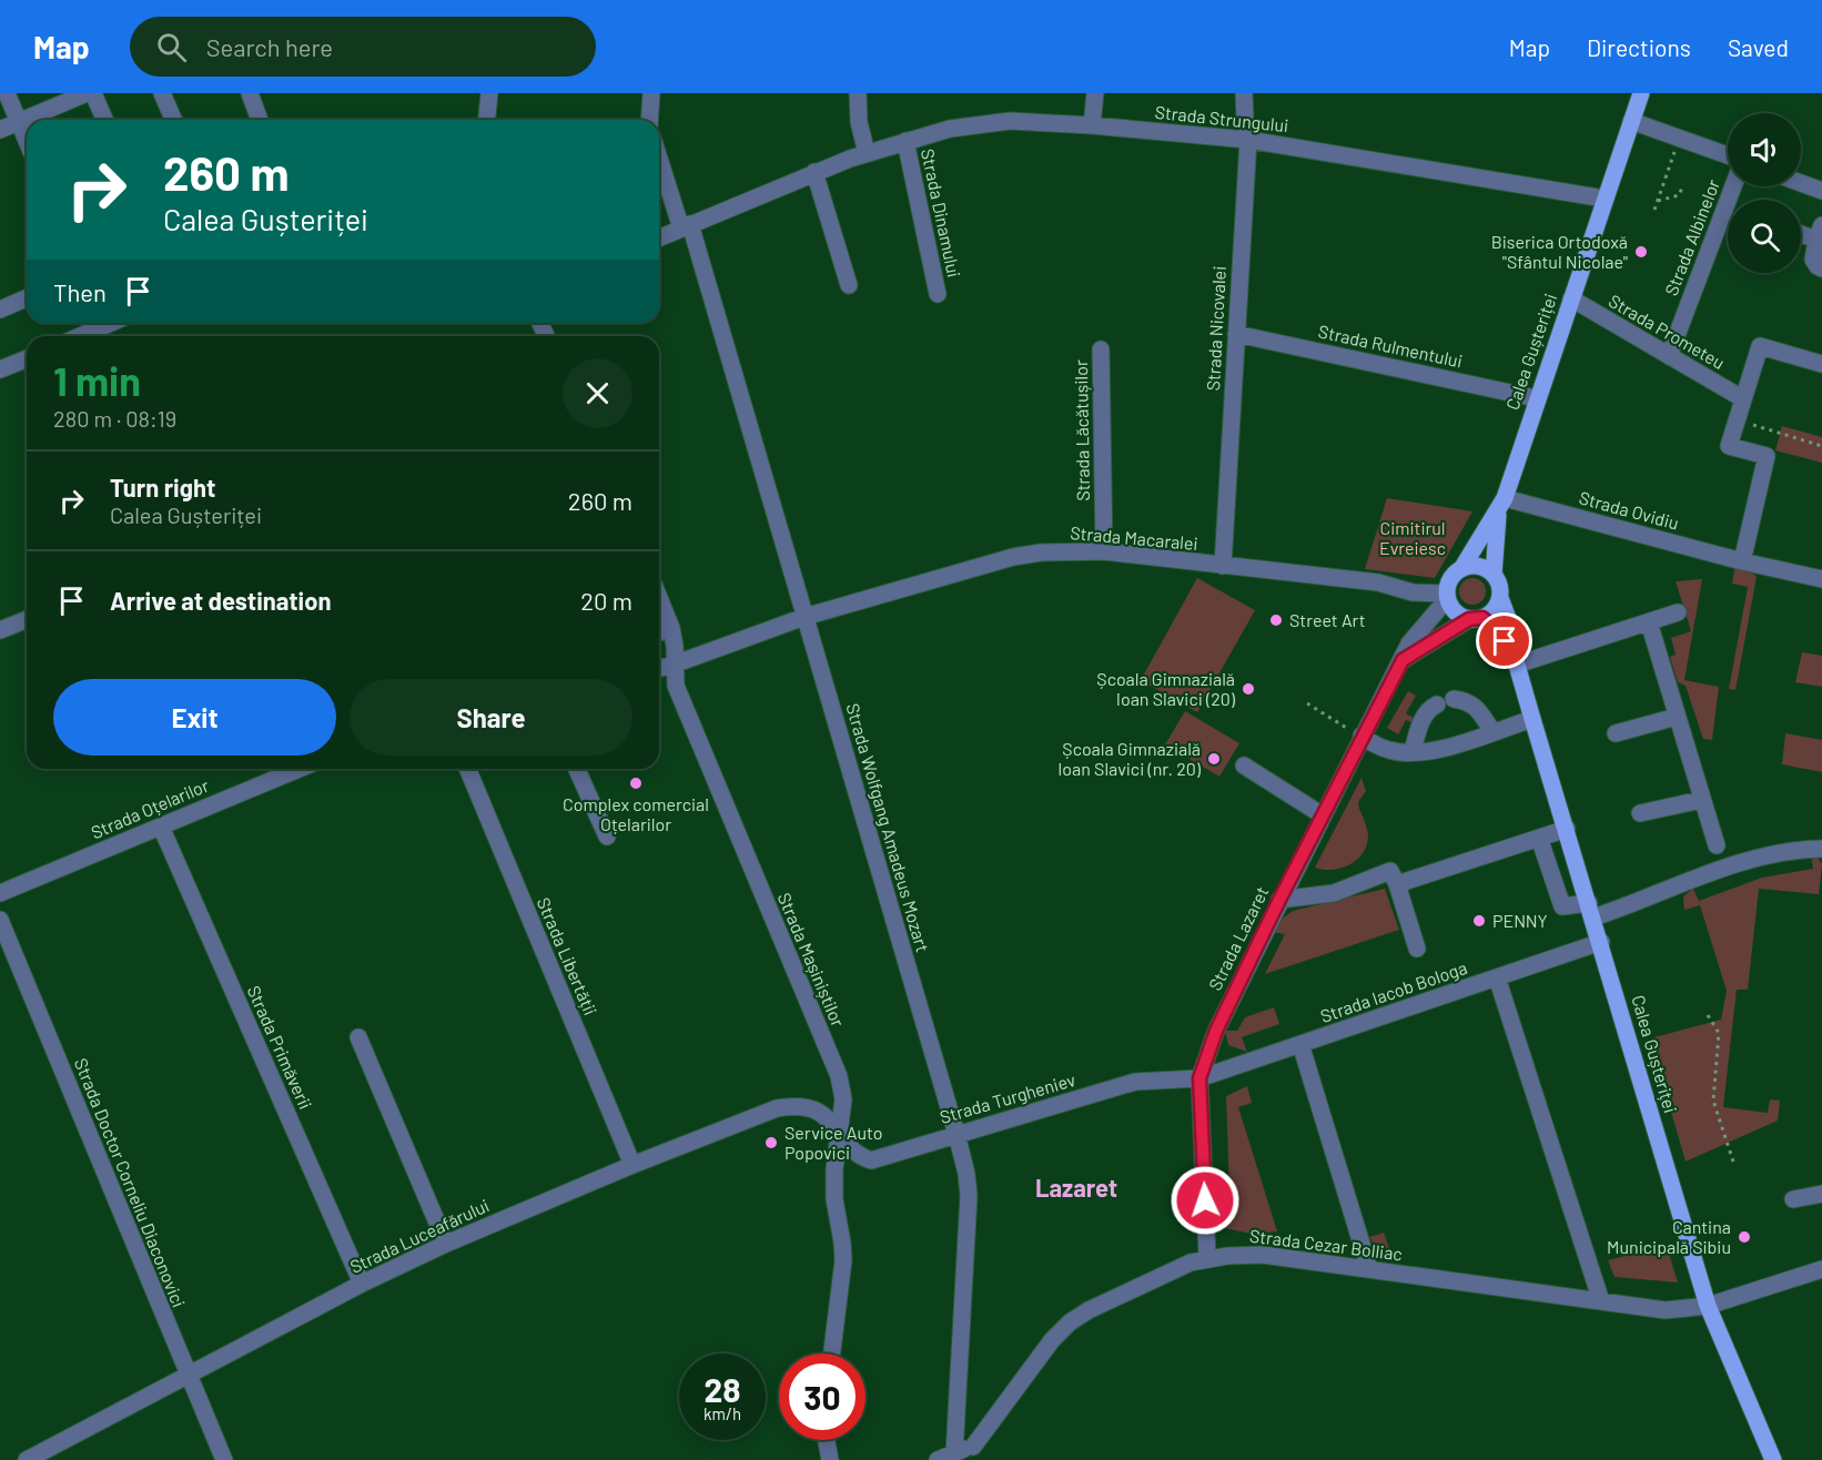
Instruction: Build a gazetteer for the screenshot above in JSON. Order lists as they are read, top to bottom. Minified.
{"streets":{"main road":["Calea Gușteriței"],"street":["Strada Strungului","Strada Dinamului","Strada Albinelor","Strada Nicovalei","Strada Prometeu","Strada Rulmentului","Strada Lăcătușilor","Strada Ovidiu","Strada Macaralei","Strada Oțelarilor","Strada Wolfgang Amadeus Mozart","Strada Lazaret","Strada Libertății","Strada Mașiniștilor","Strada Iacob Bologa","Strada Primăverii","Strada Turgheniev","Strada Doctor Corneliu Diaconovici","Strada Luceafărului","Strada Cezar Bolliac"]},"crossings":[["Strada Strungului","Strada Dinamului"],["Strada Strungului","Strada Nicovalei"],["Strada Strungului","Calea Gușteriței"],["Strada Strungului","Strada Wolfgang Amadeus Mozart"],["Strada Albinelor","Strada Prometeu"],["Strada Nicovalei","Strada Rulmentului"],["Strada Nicovalei","Strada Macaralei"],["Strada Prometeu","Calea Gușteriței"],["Strada Rulmentului","Calea Gușteriței"],["Calea Gușteriței","Strada Ovidiu"],["Calea Gușteriței","Strada Macaralei"],["Calea Gușteriței","Strada Lazaret"],["Calea Gușteriței","Strada Iacob Bologa"],["Calea Gușteriței","Strada Cezar Bolliac"],["Strada Lăcătușilor","Strada Macaralei"],["Strada Macaralei","Strada Wolfgang Amadeus Mozart"],["Strada Macaralei","Strada Lazaret"],["Strada Macaralei","Strada Mașiniștilor"],["Strada Oțelarilor","Strada Primăverii"],["Strada Wolfgang Amadeus Mozart","Strada Turgheniev"],["Strada Lazaret","Strada Iacob Bologa"],["Strada Lazaret","Strada Turgheniev"],["Strada Lazaret","Strada Cezar Bolliac"],["Strada Libertății","Strada Luceafărului"],["Strada Mașiniștilor","Strada Turgheniev"],["Strada Mașiniștilor","Strada Luceafărului"],["Strada Iacob Bologa","Strada Turgheniev"],["Strada Primăverii","Strada Luceafărului"],["Strada Turgheniev","Strada Luceafărului"],["Strada Doctor Corneliu Diaconovici","Strada Luceafărului"]],"districts":["Lazaret"],"parks":["Cimitirul Evreiesc"],"places":["Biserica Ortodoxă \"Sfântul Nicolae\"","Street Art","Școala Gimnazială Ioan Slavici (20)","Școala Gimnazială Ioan Slavici (nr. 20)","Complex comercial Oțelarilor","PENNY","Service Auto Popovici","Cantina Municipală Sibiu"],"page":{"header":"Map","search":"Search here","nav":["Map","Directions","Saved"],"turn":["260 m","Calea Gușteriței"],"then":"Then","heading":["1 min","280 m · 08:19"],"list":[{"name":"Turn right","note":"Calea Gușteriței","value":"260 m"},{"name":"Arrive at destination","value":"20 m"}],"buttons":["Exit","Share"],"speed":"28 km/h","limit":"30"}}
